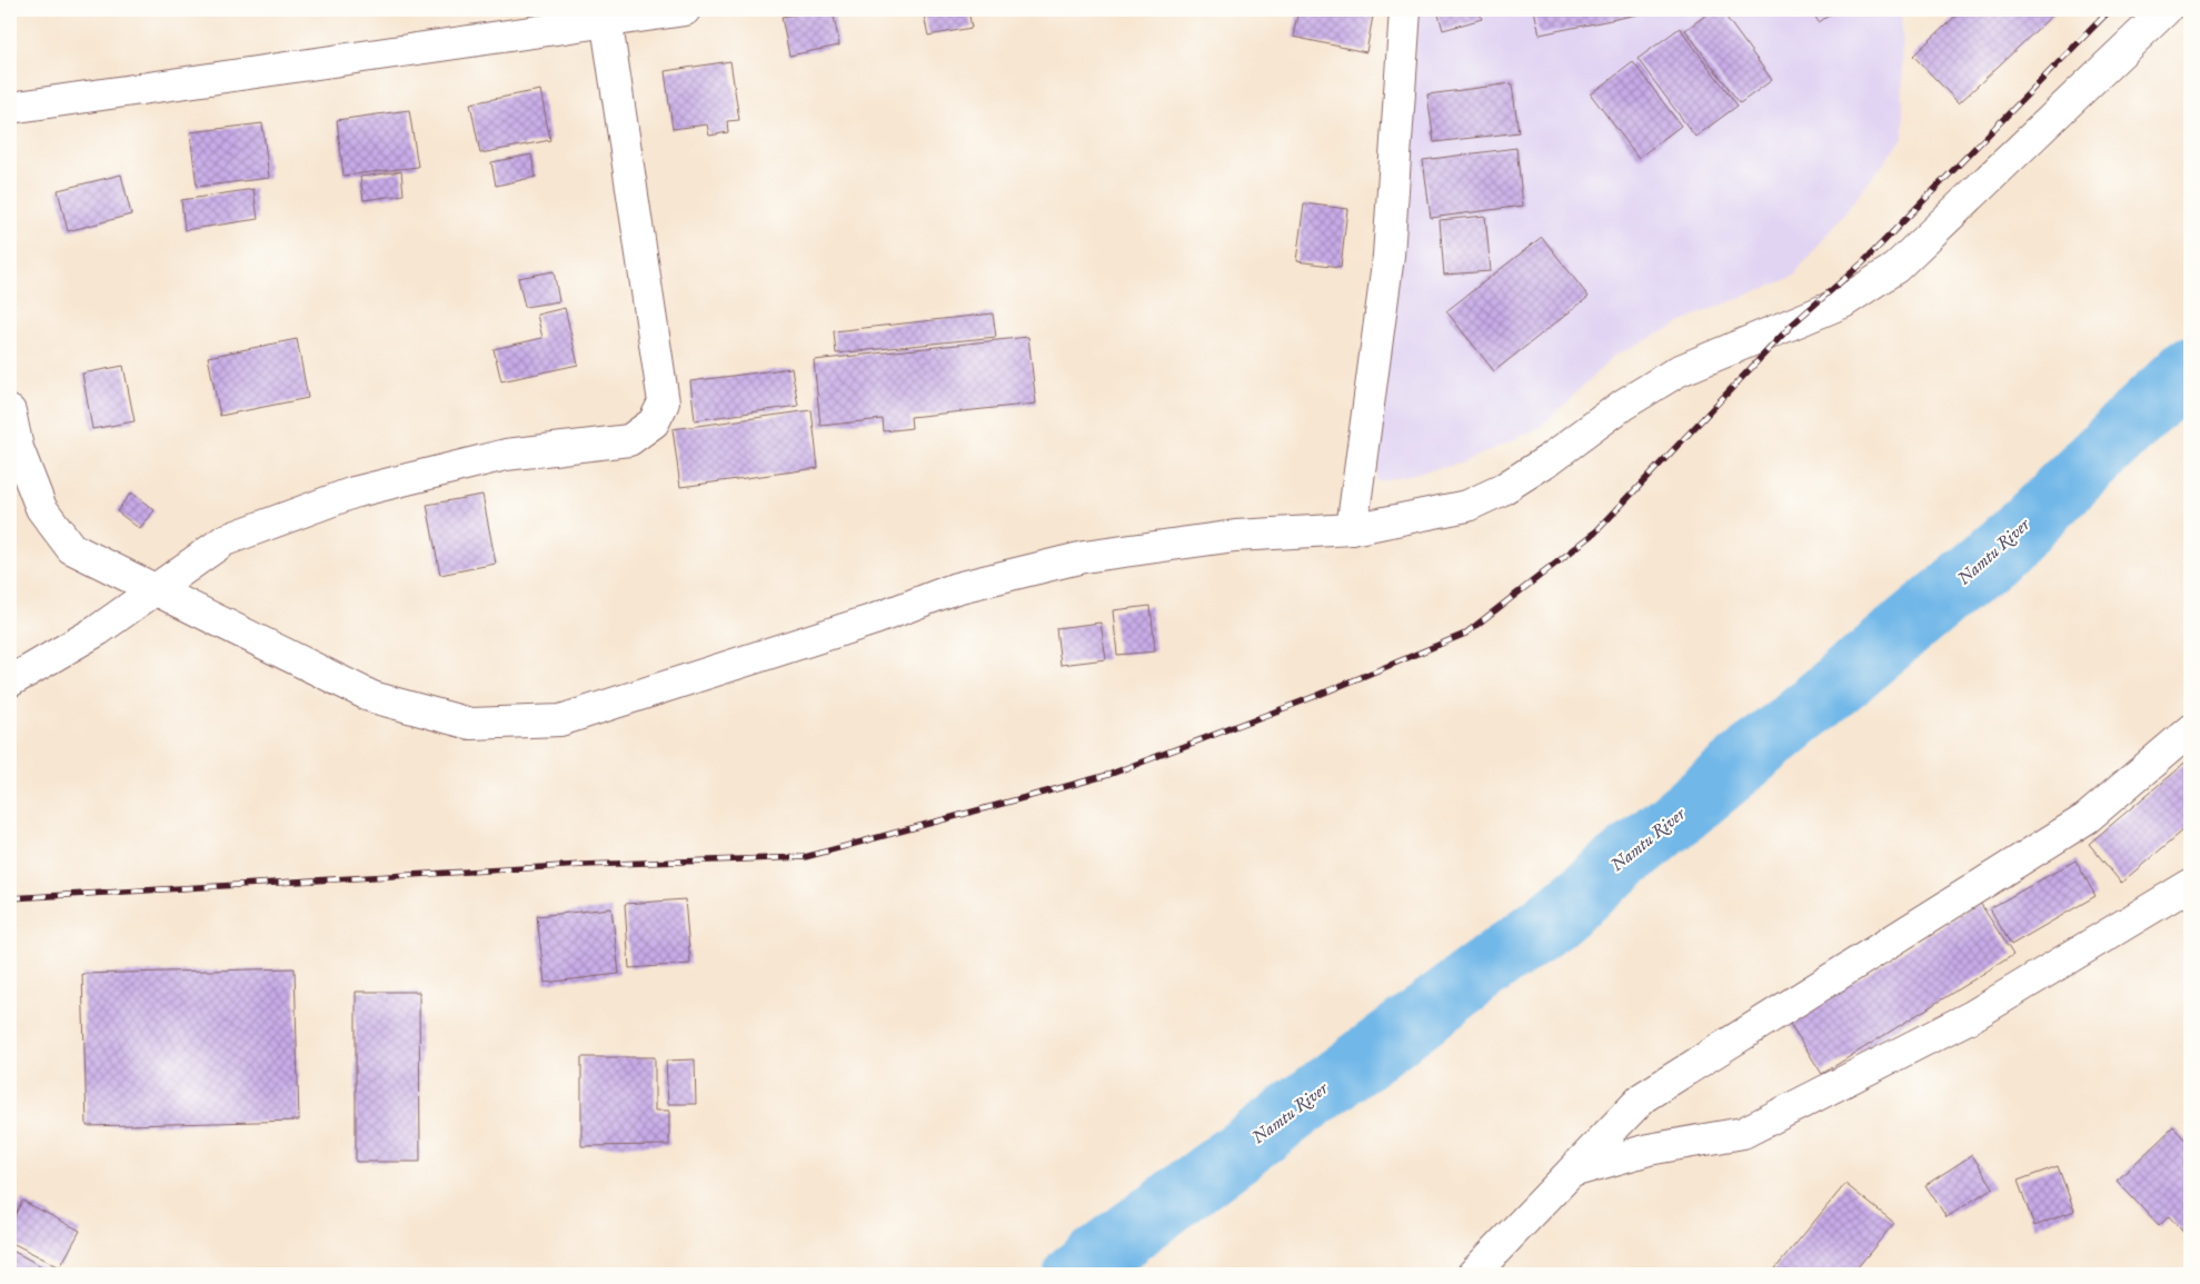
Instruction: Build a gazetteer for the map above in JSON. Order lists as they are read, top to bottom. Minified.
{"water":["Namtu River"]}
